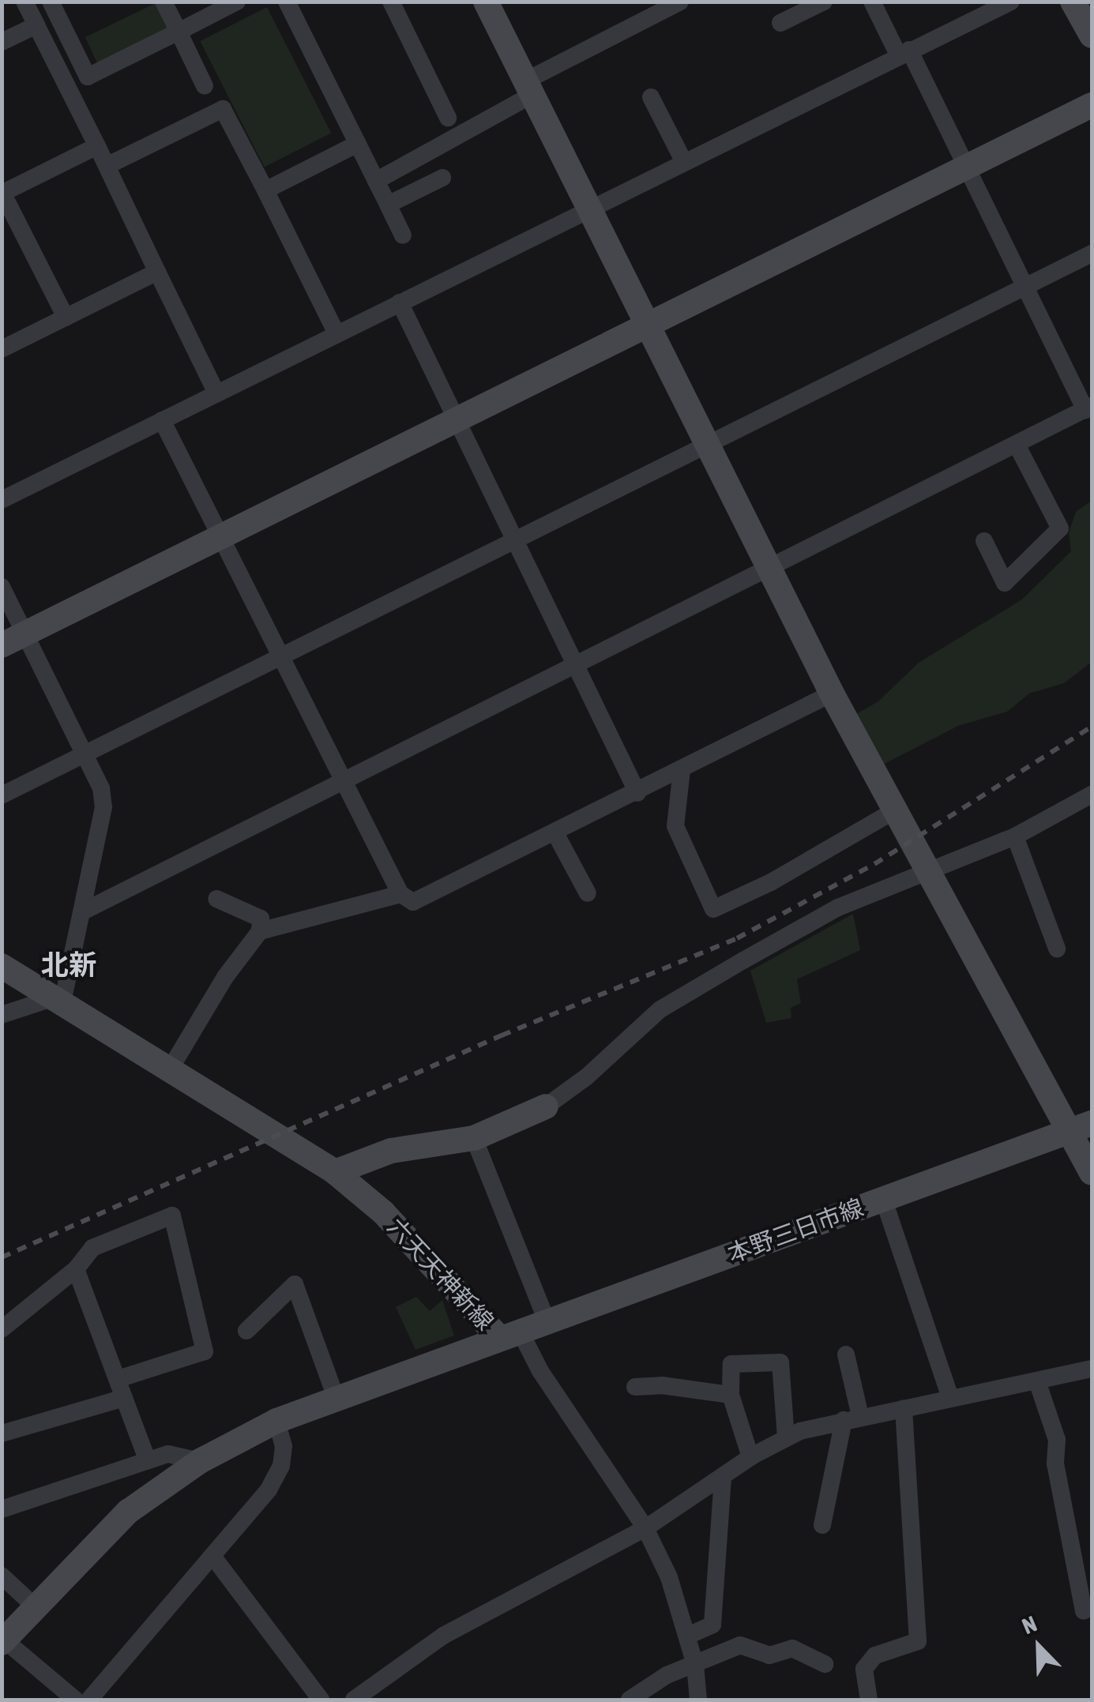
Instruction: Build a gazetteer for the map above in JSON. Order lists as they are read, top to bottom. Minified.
{"streets":{"street":["本野三日市線","六天天神新線"]},"crossings":[["本野三日市線","六天天神新線"]],"districts":["北新"],"north":"top left"}
